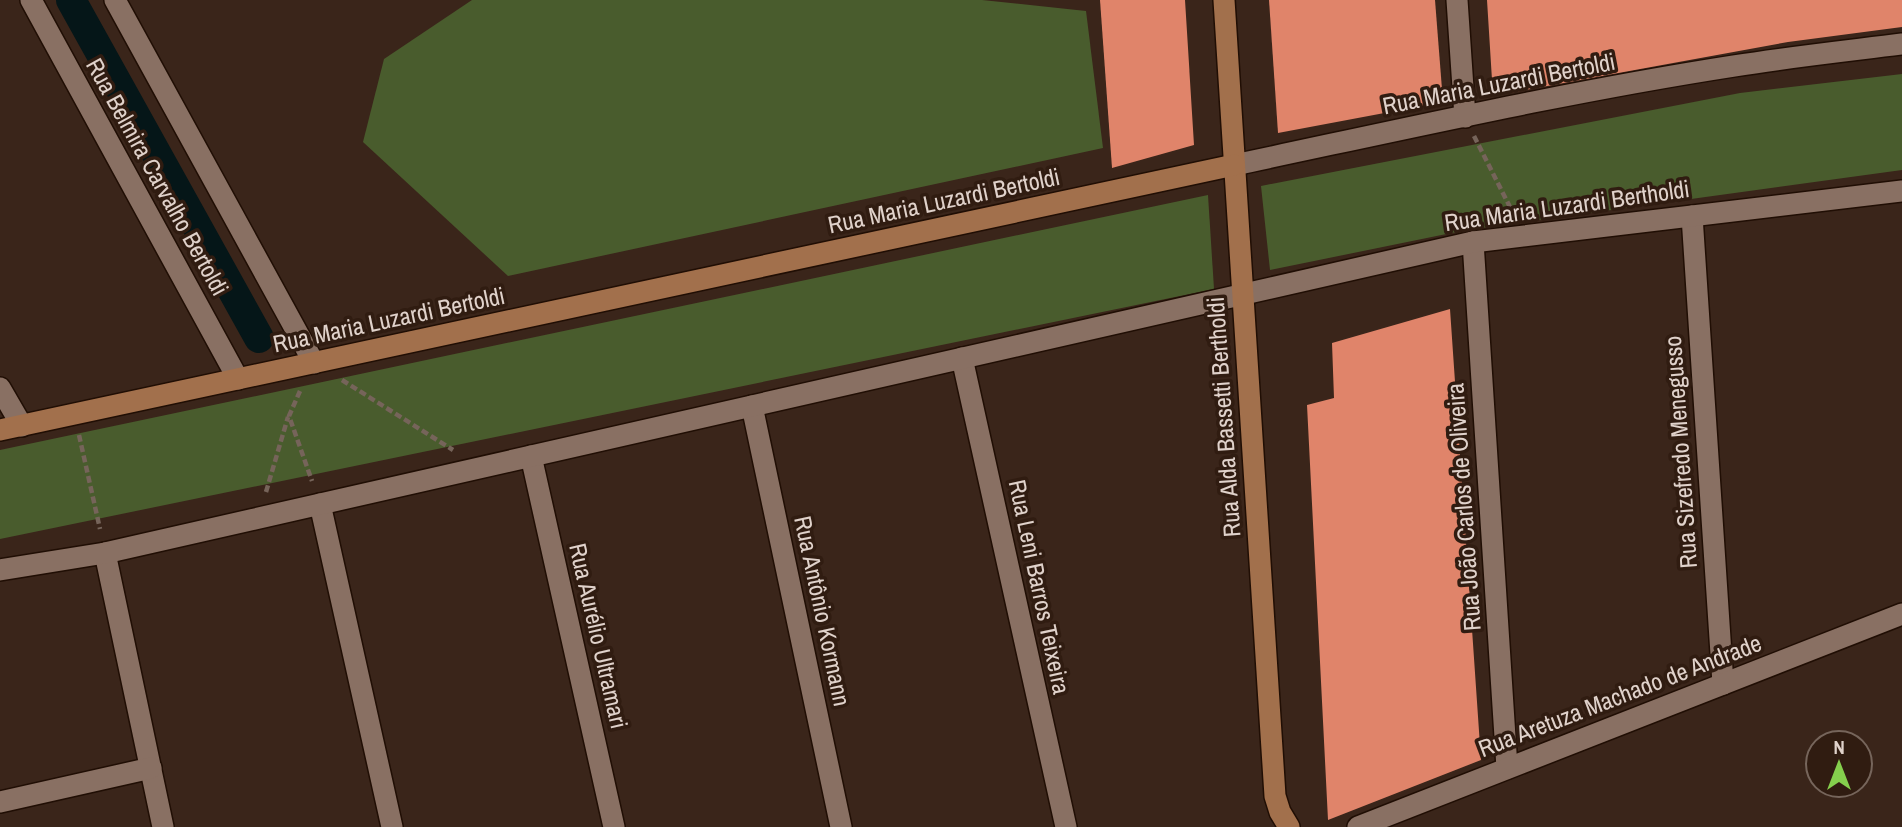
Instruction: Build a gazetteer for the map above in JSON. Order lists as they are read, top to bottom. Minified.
{"streets":{"street":["Rua Maria Luzardi Bertoldi","Rua Belmira Carvalho Bertoldi","Rua Maria Luzardi Bertholdi","Rua Alda Bassetti Bertholdi","Rua Sizefredo Menegusso","Rua João Carlos de Oliveira","Rua Leni Barros Teixeira","Rua Antônio Kormann","Rua Aurélio Ultramari","Rua Aretuza Machado de Andrade"]},"crossings":[["Rua Maria Luzardi Bertoldi","Rua Belmira Carvalho Bertoldi"],["Rua Maria Luzardi Bertoldi","Rua Alda Bassetti Bertholdi"],["Rua Maria Luzardi Bertholdi","Rua Alda Bassetti Bertholdi"],["Rua Maria Luzardi Bertholdi","Rua Sizefredo Menegusso"],["Rua Maria Luzardi Bertholdi","Rua João Carlos de Oliveira"],["Rua Sizefredo Menegusso","Rua Aretuza Machado de Andrade"],["Rua João Carlos de Oliveira","Rua Aretuza Machado de Andrade"]],"north":"top"}
